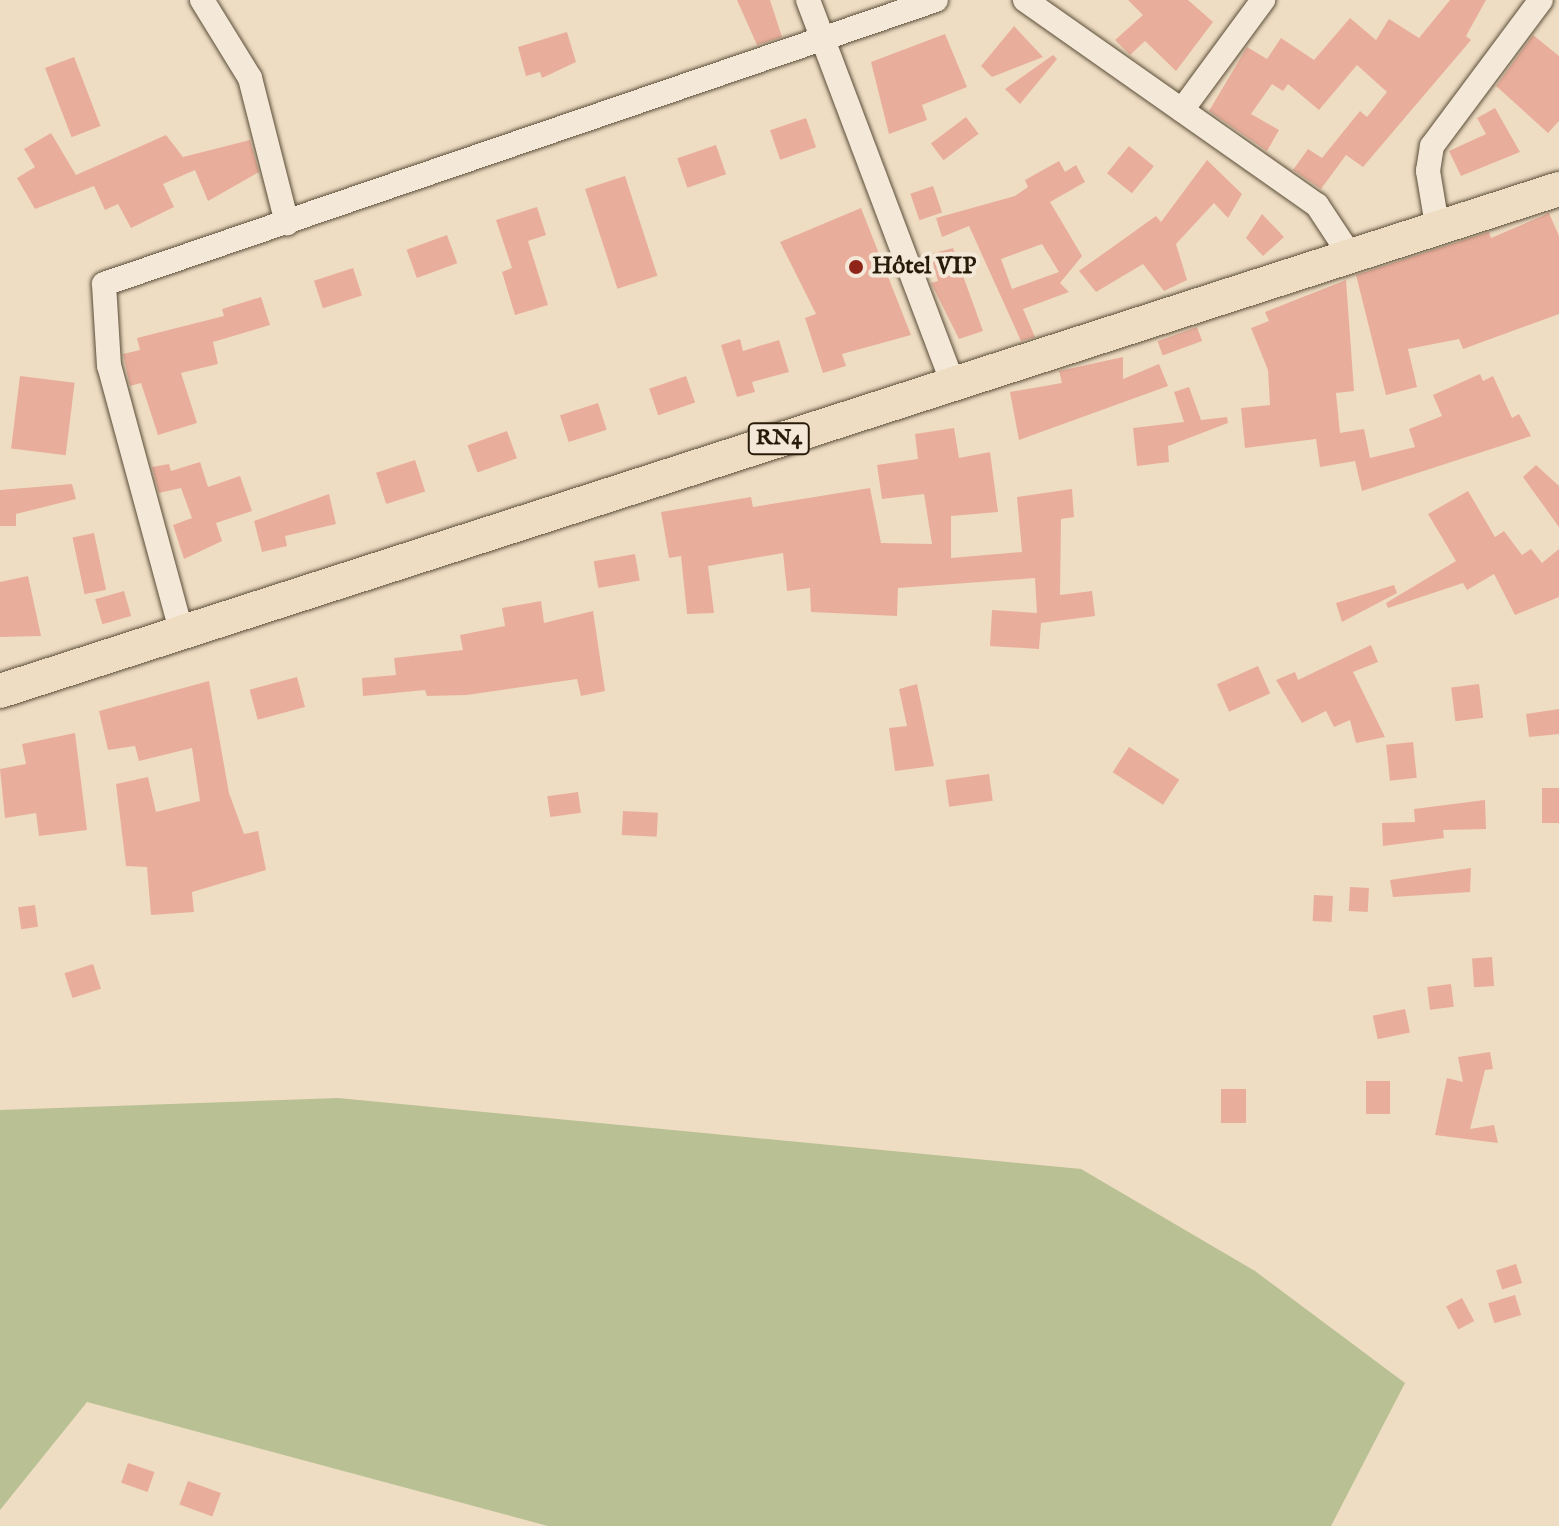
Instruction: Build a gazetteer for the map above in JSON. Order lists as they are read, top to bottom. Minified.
{"streets":{"highway":["RN4"]},"places":["Hôtel VIP"]}
